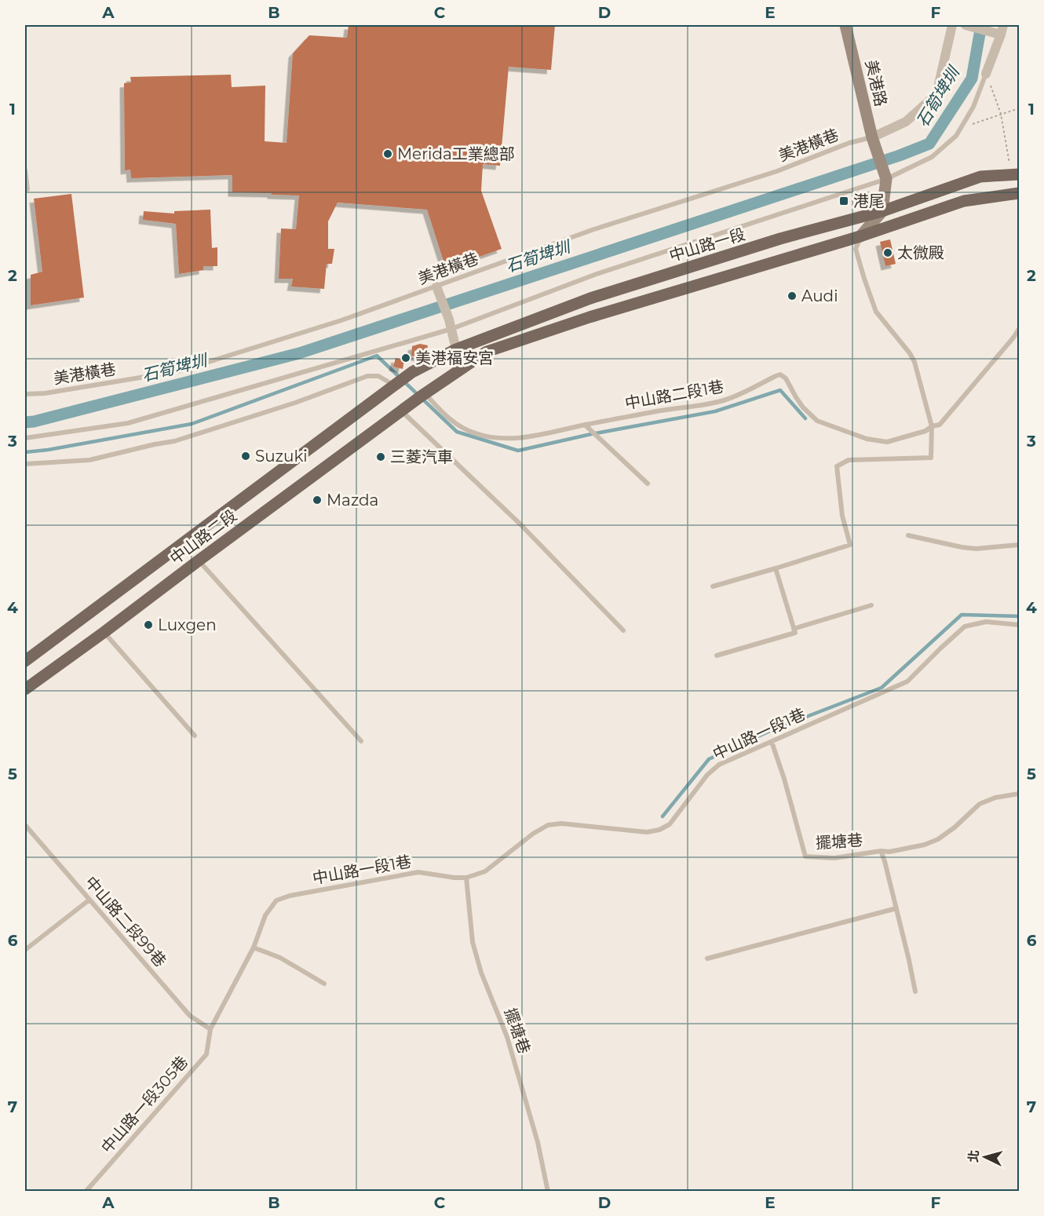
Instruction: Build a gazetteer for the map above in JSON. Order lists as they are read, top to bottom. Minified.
{"streets":{"main road":["中山路一段","中山路二段"],"street":["美港路"],"lane":["美港橫巷","中山路二段1巷","中山路一段1巷","擺塘巷","中山路二段99巷","中山路一段305巷"]},"crossings":[["美港路","美港橫巷"],["中山路一段","中山路二段"],["中山路二段1巷","中山路二段"],["中山路一段1巷","擺塘巷"],["中山路一段1巷","中山路二段99巷"],["中山路一段1巷","中山路一段305巷"],["中山路二段99巷","中山路一段305巷"]],"water":["石筍埤圳"],"places":{"other":["Merida工業總部","太微殿","Audi","美港福安宮","Suzuki","三菱汽車","Mazda","Luxgen"],"transit":["港尾"]},"north":"left","grid":{"columns":["A","B","C","D","E","F"],"rows":["1","2","3","4","5","6","7"]}}
